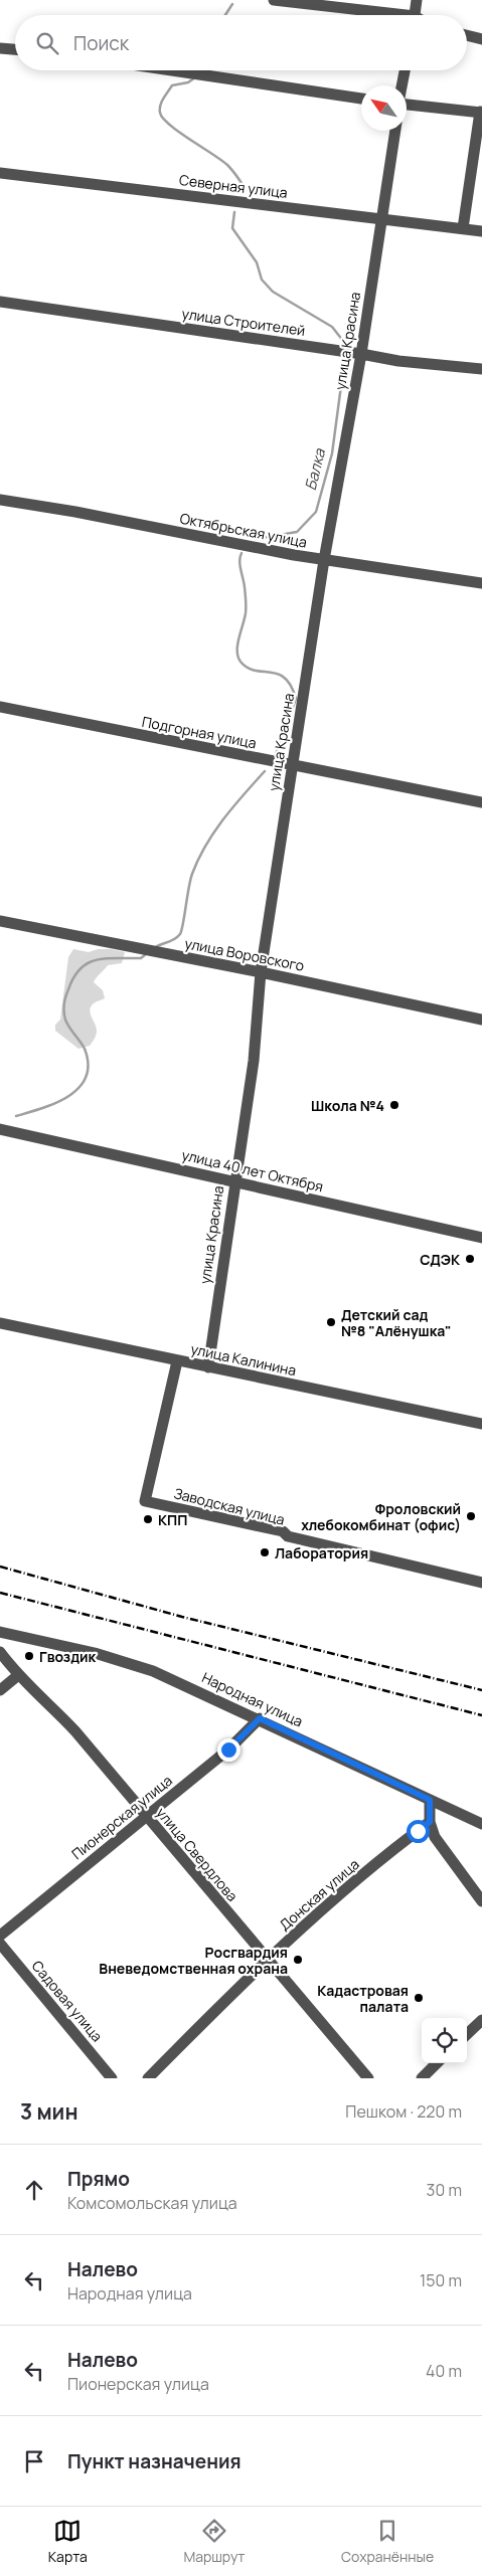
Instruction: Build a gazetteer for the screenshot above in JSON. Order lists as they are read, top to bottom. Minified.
{"streets":{"street":["Северная улица","улица Строителей","улица Красина","Октябрьская улица","Подгорная улица","улица Воровского","улица 40 лет Октября","улица Калинина","Заводская улица","Народная улица","Пионерская улица","улица Свердлова","Донская улица","Садовая улица"]},"crossings":[["Северная улица","улица Красина"],["улица Строителей","улица Красина"],["улица Красина","Октябрьская улица"],["улица Красина","Подгорная улица"],["улица Красина","улица Воровского"],["улица Красина","улица 40 лет Октября"],["улица Красина","улица Калинина"],["улица Калинина","Заводская улица"],["Народная улица","Пионерская улица"],["Пионерская улица","улица Свердлова"],["улица Свердлова","Донская улица"]],"water":["Балка"],"places":["Школа №4","СДЭК","Детский сад №8 \"Алёнушка\"","Фроловский хлебокомбинат (офис)","КПП","Лаборатория","Гвоздик","Росгвардия Вневедомственная охрана","Кадастровая палата"],"north":"top left","page":{"search":"Поиск","heading":["3 мин","Пешком · 220 m"],"list":[["Прямо","Комсомольская улица","30 m"],["Налево","Народная улица","150 m"],["Налево","Пионерская улица","40 m"],"Пункт назначения"],"nav":["Карта","Маршрут","Сохранённые"]}}
